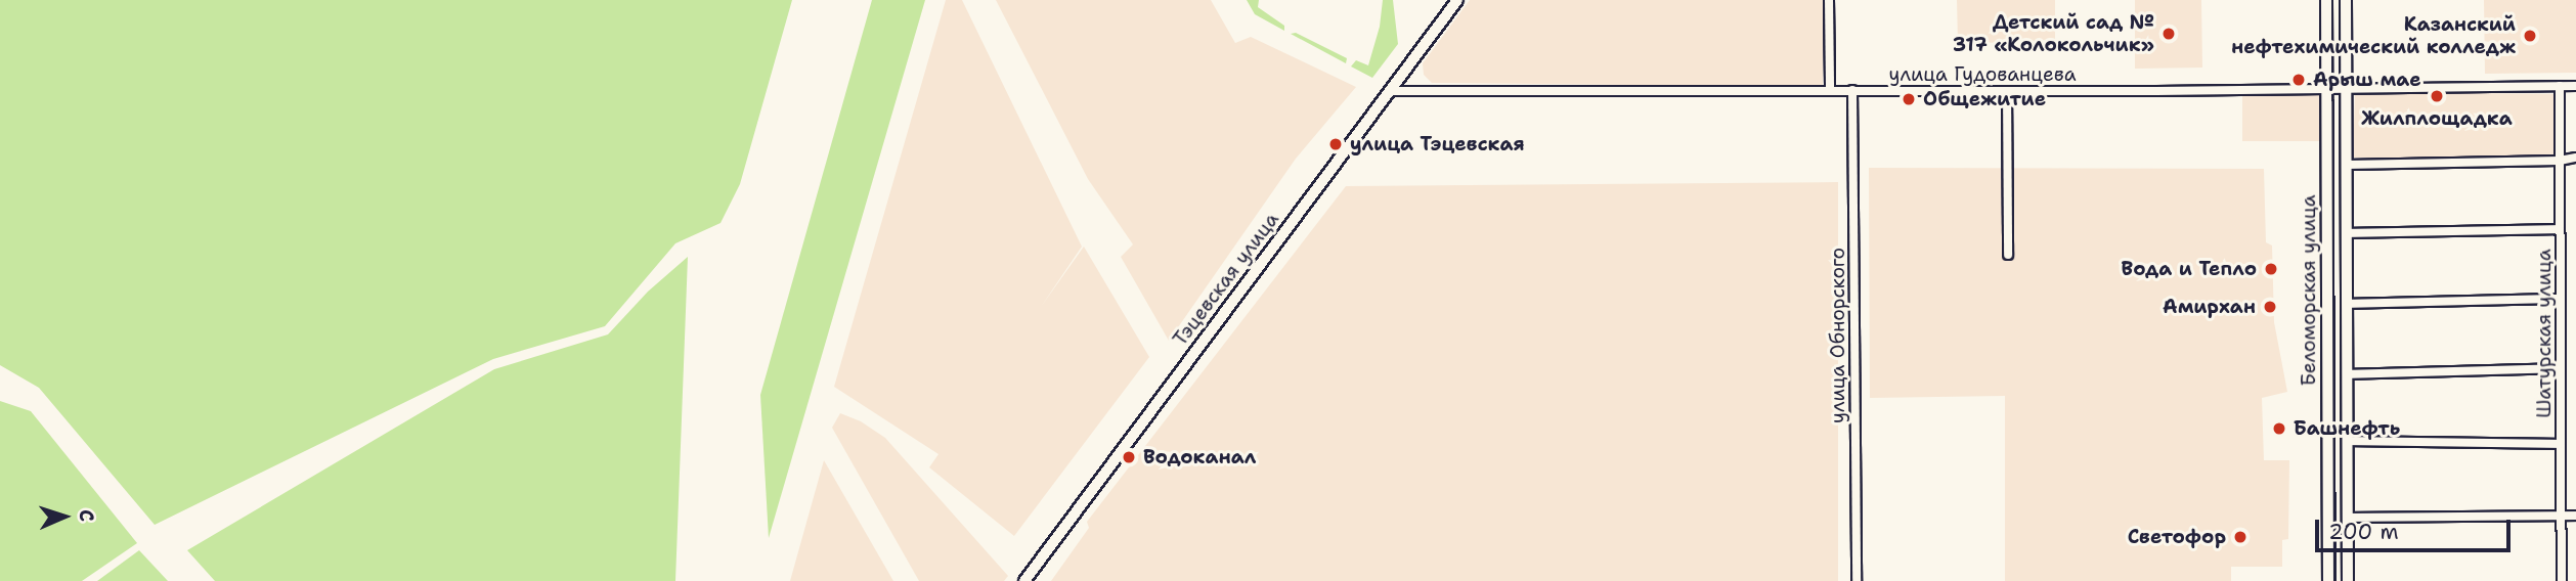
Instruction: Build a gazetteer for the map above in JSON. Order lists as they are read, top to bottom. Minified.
{"streets":{"main road":["Тэцевская улица","Беломорская улица"],"street":["улица Гудованцева","Шатурская улица","улица Обнорского"]},"crossings":[["улица Гудованцева","Тэцевская улица"],["улица Гудованцева","Беломорская улица"],["улица Гудованцева","Шатурская улица"],["улица Гудованцева","улица Обнорского"]],"places":["Детский сад № 317 «Колокольчик»","Казанский нефтехимический колледж","Арыш мае","Жилплощадка","Общежитие","улица Тэцевская","Вода и Тепло","Амирхан","Башнефть","Водоканал","Светофор"],"scale_bar":"200 m","north":"right"}
